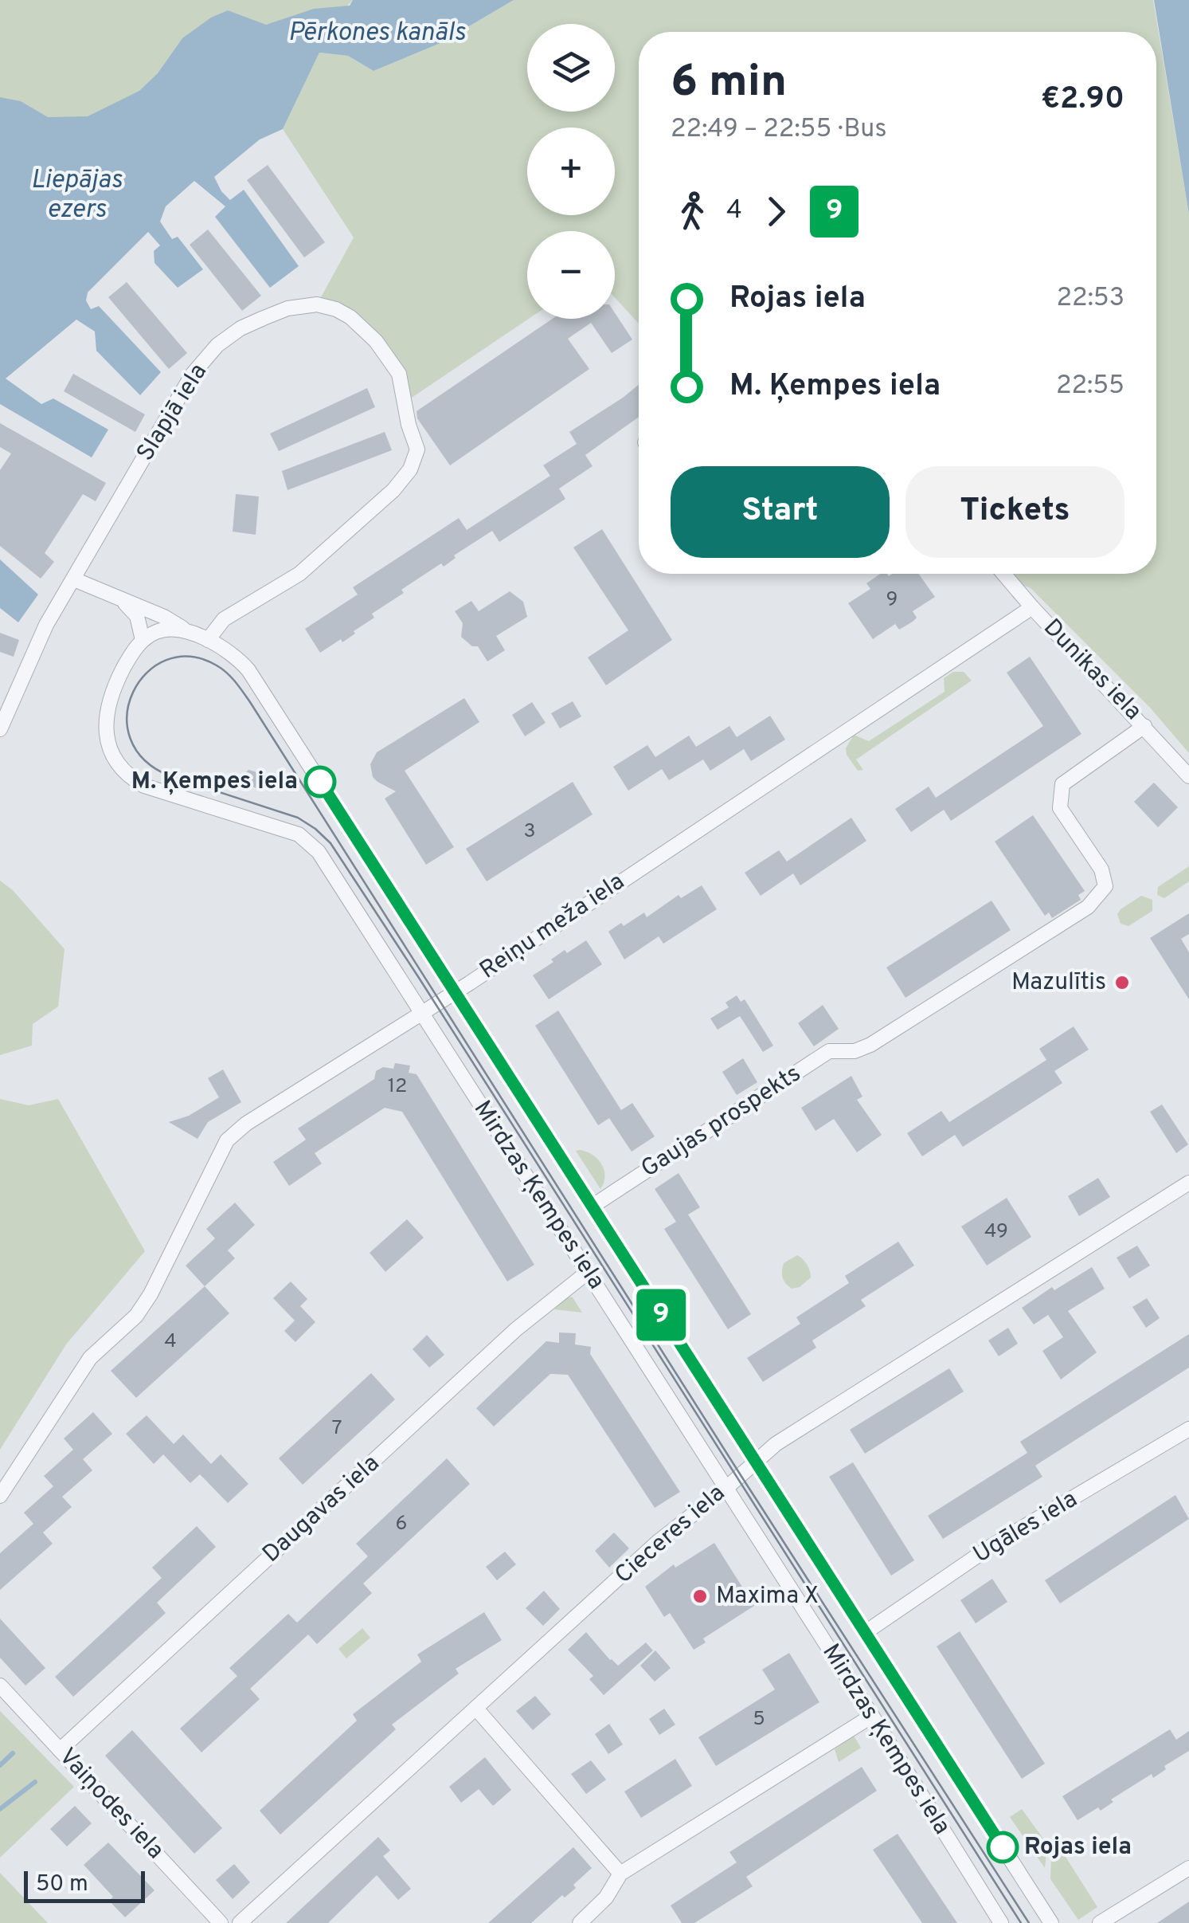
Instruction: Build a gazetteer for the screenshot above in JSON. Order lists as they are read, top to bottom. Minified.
{"streets":{"street":["Slapjā iela","Dunikas iela","Reiņu meža iela","Gaujas prospekts","Mirdzas Ķempes iela","Daugavas iela","Ugāles iela","Cieceres iela","Vaiņodes iela"]},"crossings":[["Slapjā iela","Mirdzas Ķempes iela"],["Dunikas iela","Reiņu meža iela"],["Dunikas iela","Gaujas prospekts"],["Reiņu meža iela","Mirdzas Ķempes iela"],["Gaujas prospekts","Mirdzas Ķempes iela"],["Mirdzas Ķempes iela","Daugavas iela"],["Mirdzas Ķempes iela","Ugāles iela"],["Mirdzas Ķempes iela","Cieceres iela"],["Daugavas iela","Vaiņodes iela"]],"water":["Pērkones kanāls","Liepājas ezers"],"places":["M. Ķempes iela","Mazulītis","Maxima X","Rojas iela"],"lines":["bus line 9"],"house_numbers":["9","3","12","49","4","7","6","5"],"scale_bar":"50 m","page":{"on_map":"9","map_buttons":["+","−"],"heading":["6 min","22:49 – 22:55 · Bus","€2.90"],"legs":["4","9"],"list":[{"name":"Rojas iela","value":"22:53"},{"name":"M. Ķempes iela","value":"22:55"}],"buttons":["Start","Tickets"],"scale":"50 m"}}
